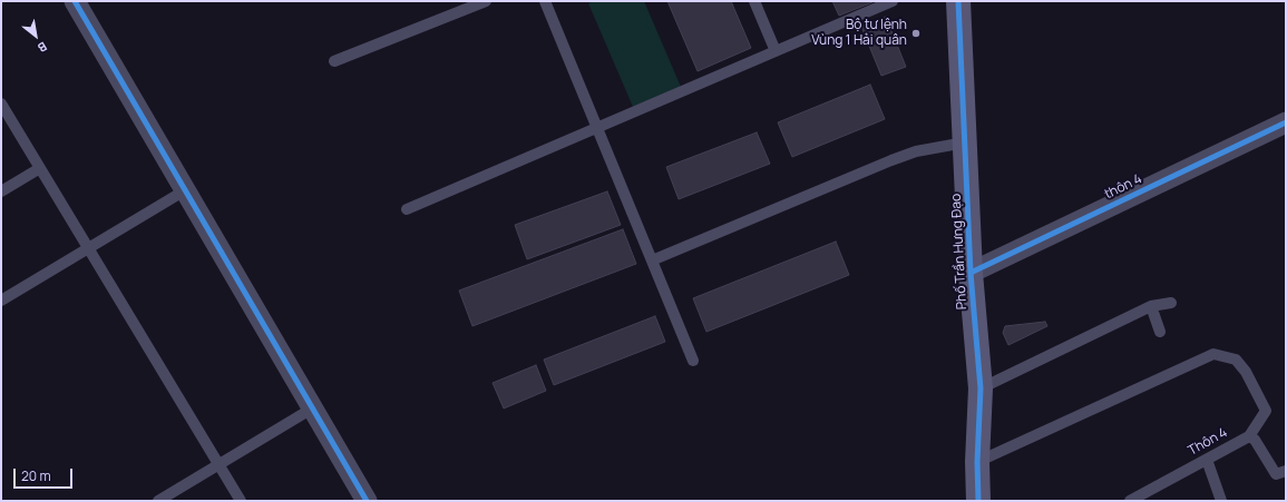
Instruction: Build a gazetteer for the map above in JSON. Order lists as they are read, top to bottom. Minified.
{"streets":{"street":["thôn 4","Phố Trần Hưng Đạo"],"lane":["Thôn 4"]},"crossings":[["thôn 4","Phố Trần Hưng Đạo"]],"places":["Bộ tư lệnh Vùng 1 Hải quân"],"scale_bar":"20 m","north":"bottom right"}
